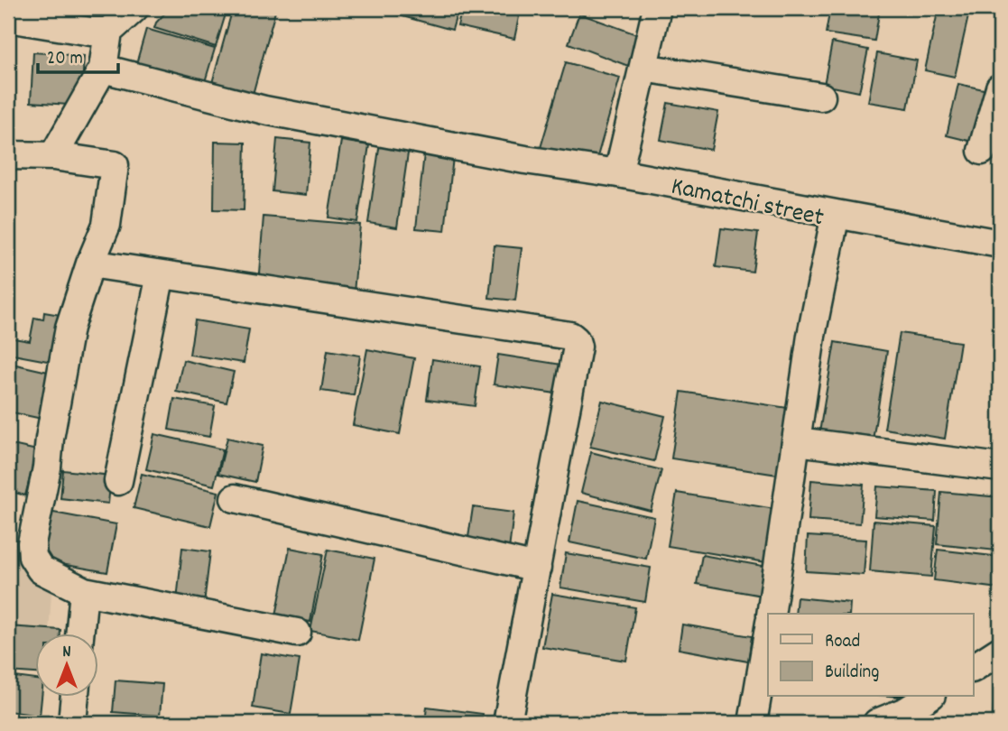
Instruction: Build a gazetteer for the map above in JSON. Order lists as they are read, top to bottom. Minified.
{"streets":{"street":["Kamatchi street"]},"legend":["Road","Building"],"scale_bar":"20 m","north":"top"}
